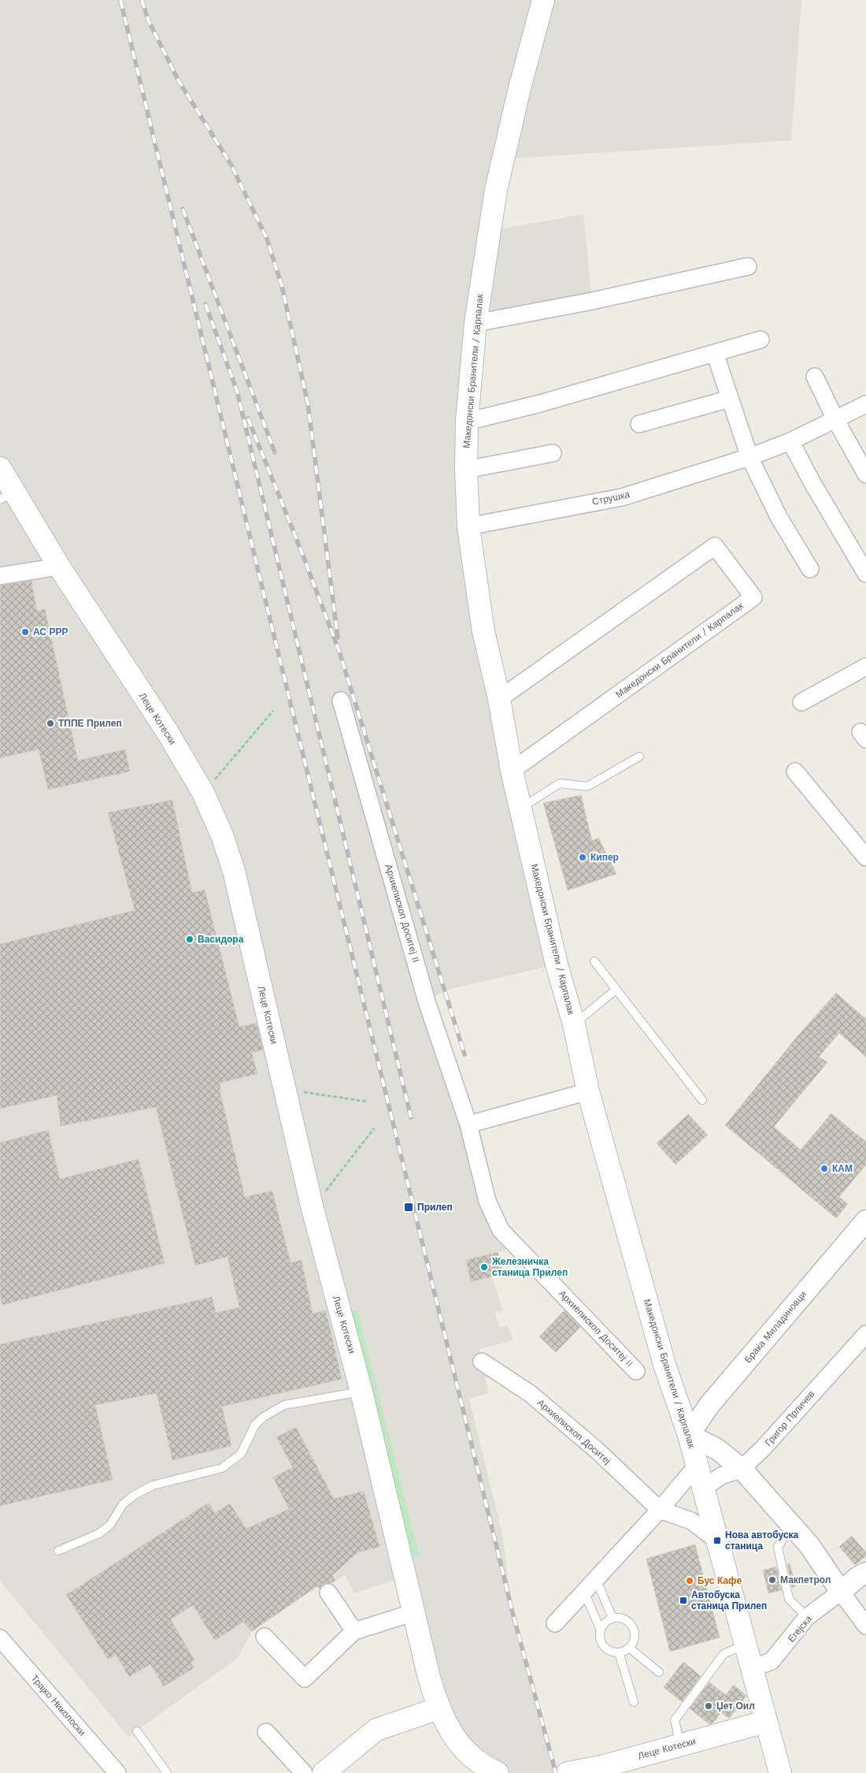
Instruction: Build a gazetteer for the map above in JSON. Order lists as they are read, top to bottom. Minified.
{"streets":{"main road":["Македонски Бранители / Карпалак","Леце Котески"],"street":["Струшка","Архиепископ Доситеј II","Браќа Миладиновци","Григор Прличев","Архиепископ Доситеј","Егејска","Трајко Николоски"]},"crossings":[["Македонски Бранители / Карпалак","Струшка"],["Македонски Бранители / Карпалак","Леце Котески"],["Македонски Бранители / Карпалак","Браќа Миладиновци"],["Македонски Бранители / Карпалак","Григор Прличев"],["Македонски Бранители / Карпалак","Архиепископ Доситеј"],["Македонски Бранители / Карпалак","Егејска"]],"places":{"other":["АС РРР","ТППЕ Прилеп","Кипер","Васидора","КАМ","Железничка станица Прилеп","Макпетрол","Бус Кафе","Џет Оил"],"transit":["Прилеп","Нова автобуска станица","Автобуска станица Прилеп"]}}
